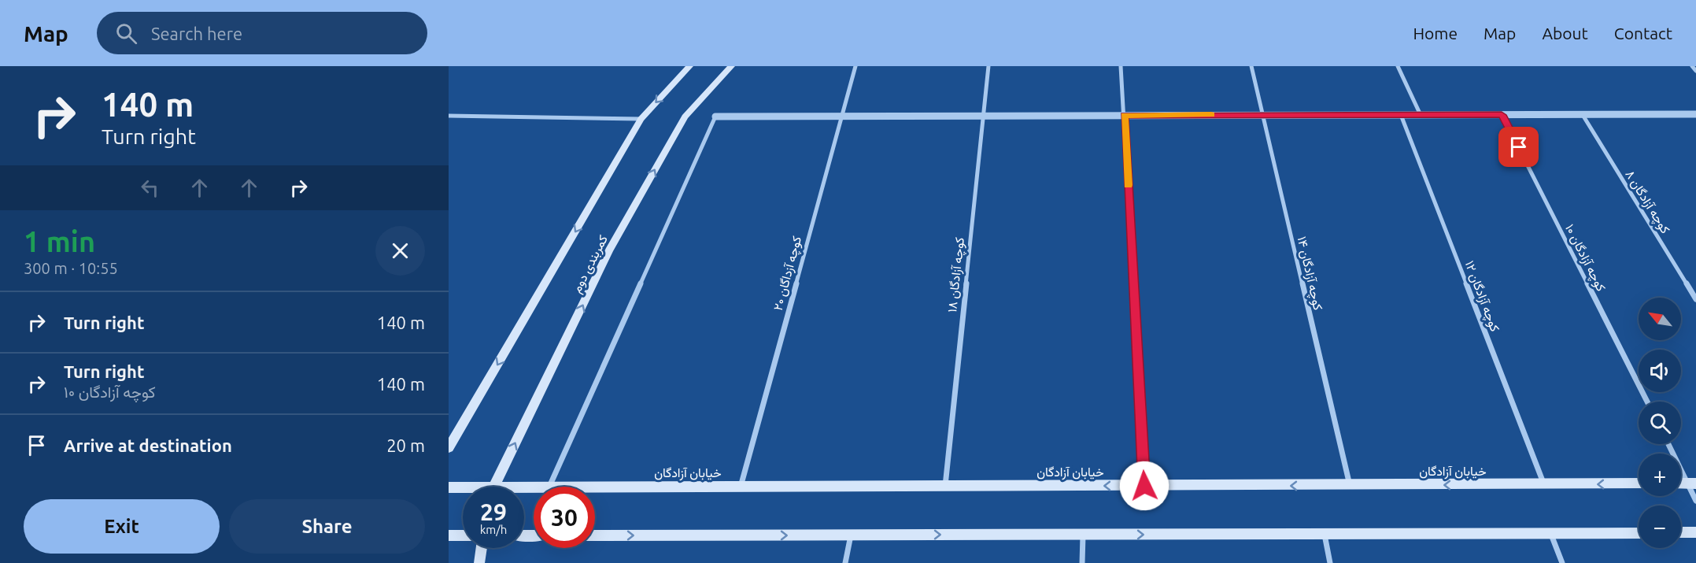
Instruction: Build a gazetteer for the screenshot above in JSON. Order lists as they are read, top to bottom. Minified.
{"streets":{"main road":["کمربندی دوم","خیابان آزادگان"],"street":["کوچه آزادگان ۸","کوچه آزادگان ۱۰","کوچه آزداگان ۲۰","کوچه آزادگان ۱۴","کوچه آزادگان ۱۸","کوچه آزادگان ۱۲"]},"crossings":[["کوچه آزداگان ۲۰","خیابان آزادگان"],["کوچه آزادگان ۱۴","خیابان آزادگان"],["کوچه آزادگان ۱۸","خیابان آزادگان"],["کوچه آزادگان ۱۲","خیابان آزادگان"]],"north":"top left","page":{"header":"Map","search":"Search here","nav":["Home","Map","About","Contact"],"turn":["140 m","Turn right"],"heading":["1 min","300 m · 10:55"],"list":[{"name":"Turn right","value":"140 m"},{"name":"Turn right","note":"کوچه آزادگان ۱۰","value":"140 m"},{"name":"Arrive at destination","value":"20 m"}],"map_buttons":["+","−"],"speed":"29 km/h","limit":"30","buttons":["Exit","Share"]}}
